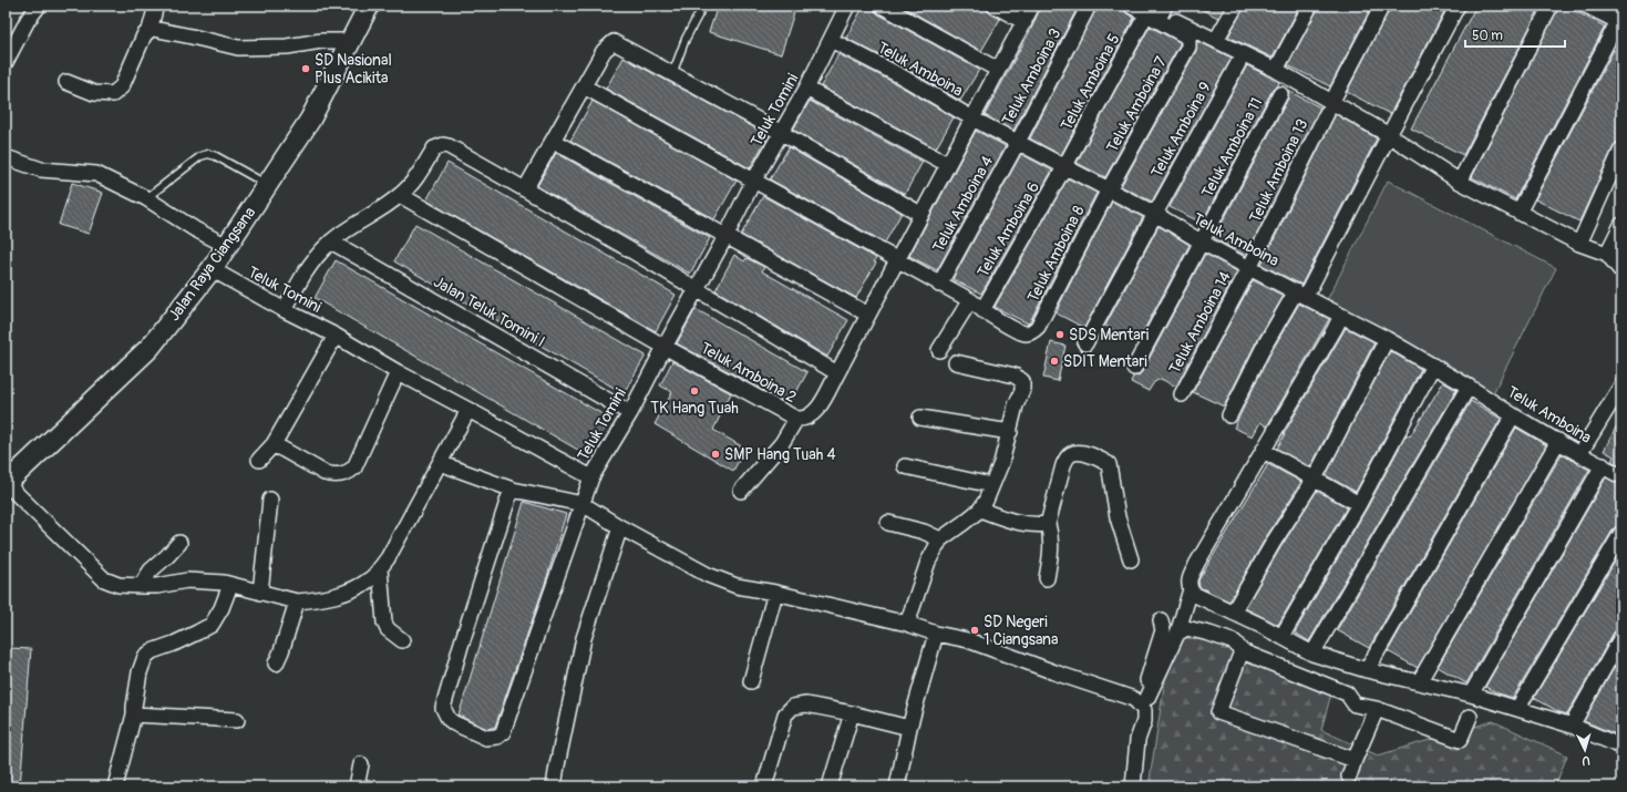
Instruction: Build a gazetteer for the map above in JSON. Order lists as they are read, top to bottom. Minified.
{"streets":{"main road":["Jalan Raya Ciangsana"],"street":["Teluk Amboina","Teluk Amboina 3","Teluk Amboina 5","Teluk Amboina 7","Teluk Tomini","Teluk Amboina 9","Teluk Amboina 11","Teluk Amboina 13","Teluk Amboina 4","Teluk Amboina 6","Teluk Amboina 8","Jalan Teluk Tomini I","Teluk Amboina 14","Teluk Amboina 2"]},"crossings":[["Teluk Amboina","Teluk Amboina 3"],["Teluk Amboina","Teluk Amboina 5"],["Teluk Amboina","Teluk Amboina 7"],["Teluk Amboina","Teluk Tomini"],["Teluk Amboina","Teluk Amboina 9"],["Teluk Amboina","Teluk Amboina 11"],["Teluk Amboina","Teluk Amboina 13"],["Teluk Amboina","Teluk Amboina 4"],["Teluk Amboina","Teluk Amboina 6"],["Teluk Amboina","Teluk Amboina 8"],["Teluk Amboina","Teluk Amboina 14"],["Teluk Amboina","Teluk Amboina 2"],["Teluk Amboina 3","Teluk Amboina 4"],["Teluk Amboina 5","Teluk Amboina 7"],["Teluk Amboina 5","Teluk Amboina 6"],["Teluk Amboina 7","Teluk Amboina 8"],["Teluk Tomini","Jalan Raya Ciangsana"],["Teluk Tomini","Jalan Teluk Tomini I"],["Teluk Tomini","Teluk Amboina 2"],["Teluk Amboina 13","Teluk Amboina 14"],["Teluk Amboina 6","Teluk Amboina 8"]],"places":["SD Nasional Plus Acikita","SDS Mentari","SDIT Mentari","TK Hang Tuah","SMP Hang Tuah 4","SD Negeri 1 Ciangsana"],"scale_bar":"50 m","north":"bottom"}
